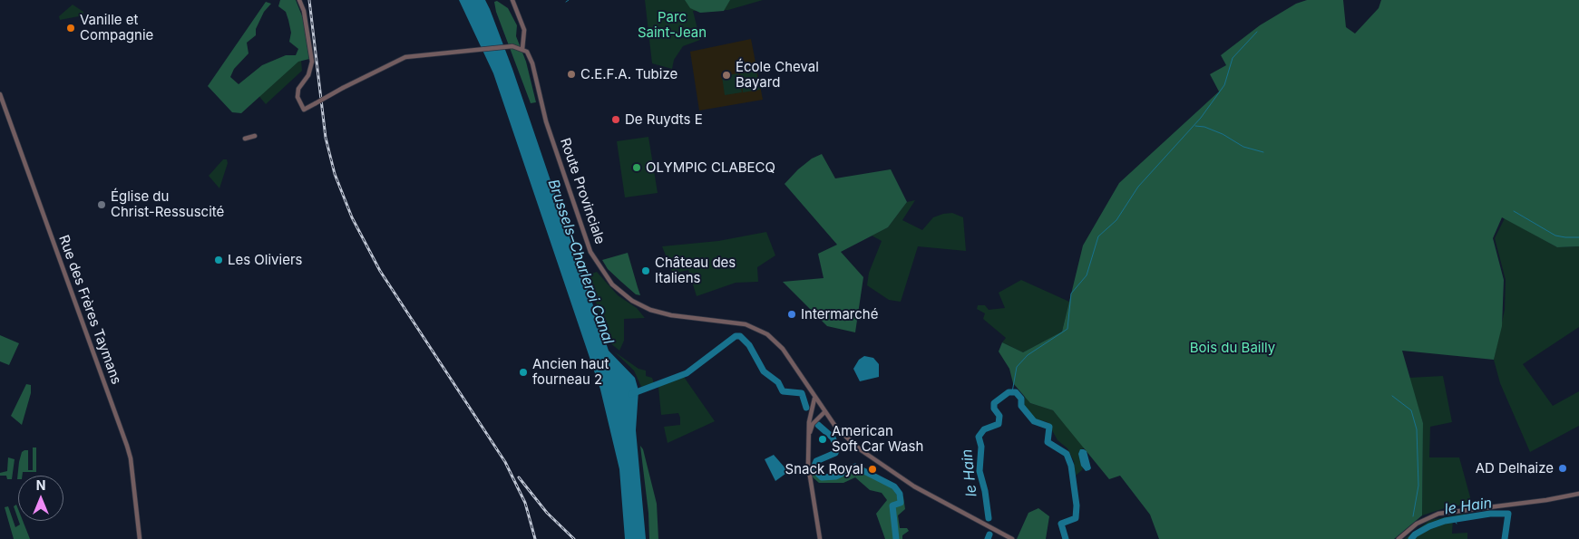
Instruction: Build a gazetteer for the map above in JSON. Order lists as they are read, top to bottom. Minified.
{"streets":{"main road":["Route Provinciale","Rue des Frères Taymans"]},"water":["Brussels–Charleroi Canal","le Hain"],"parks":["Parc Saint-Jean","Bois du Bailly"],"places":["Vanille et Compagnie","C.E.F.A. Tubize","École Cheval Bayard","De Ruydts E","OLYMPIC CLABECQ","Église du Christ-Ressuscité","Les Oliviers","Château des Italiens","Intermarché","Ancien haut fourneau 2","American Soft Car Wash","AD Delhaize","Snack Royal"],"north":"top"}
